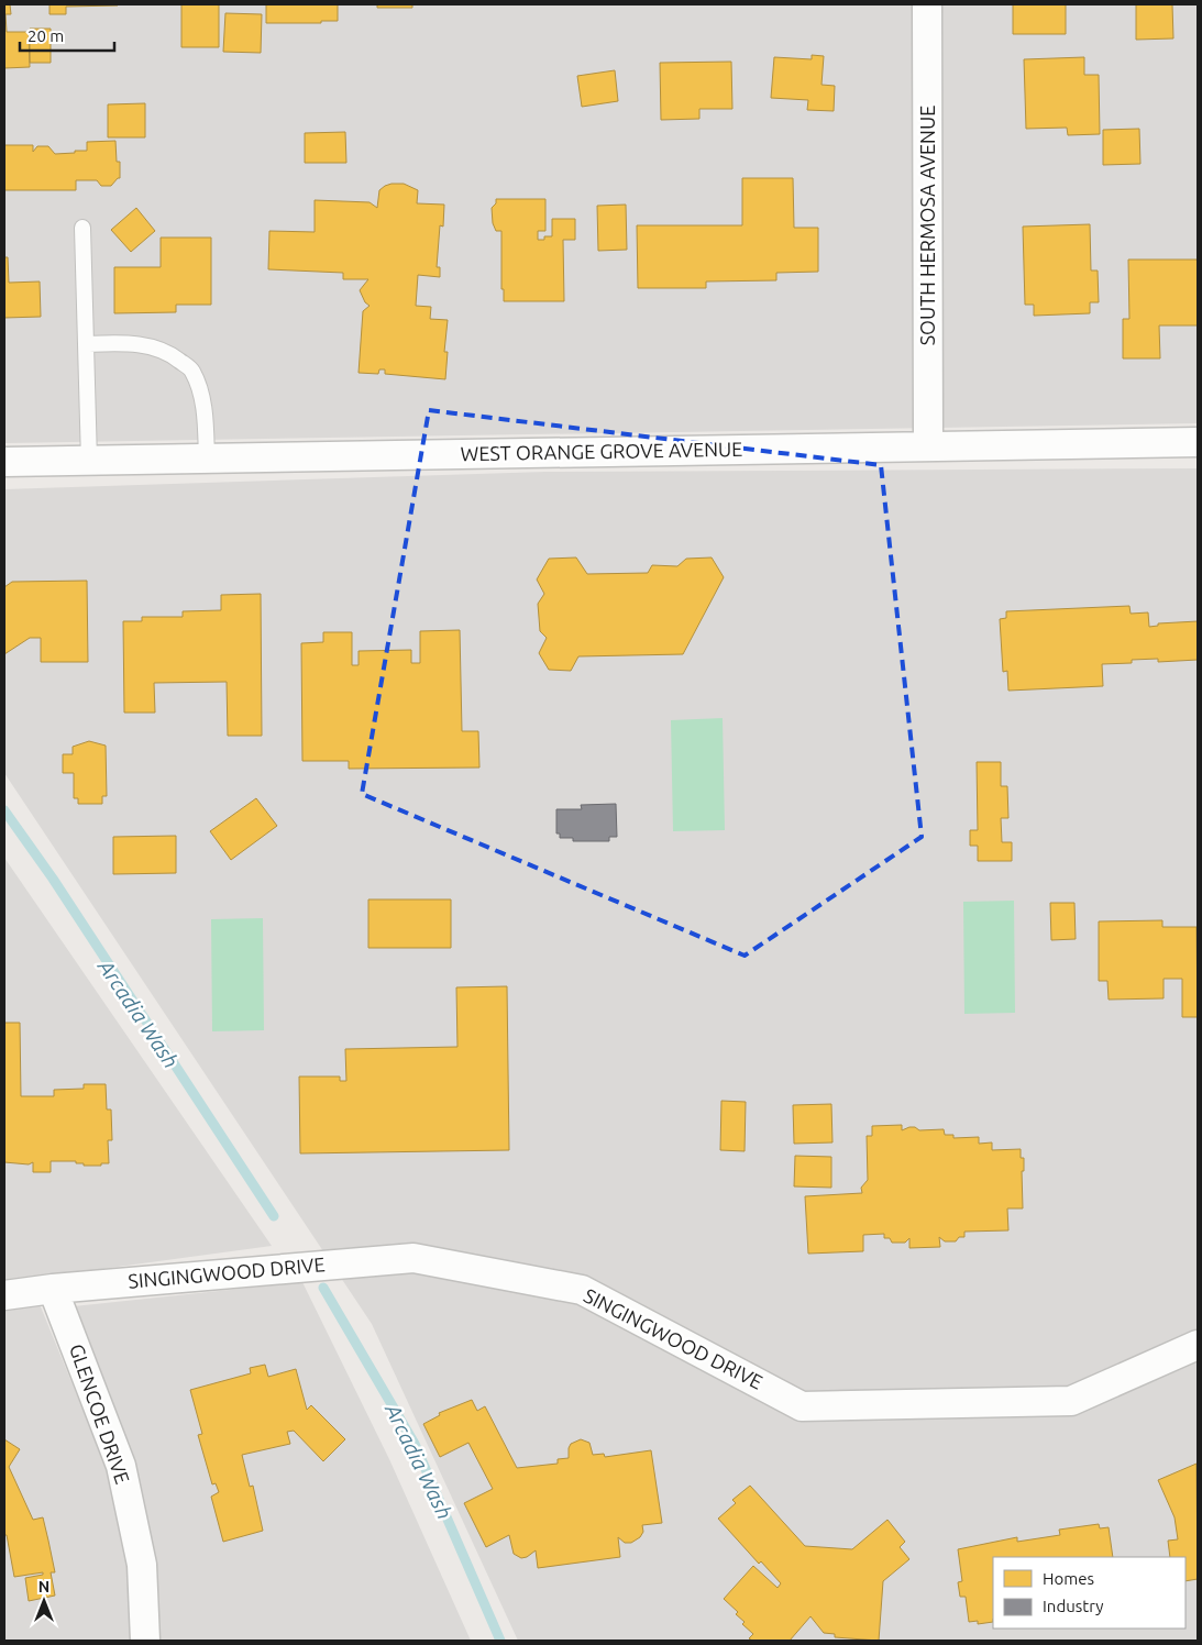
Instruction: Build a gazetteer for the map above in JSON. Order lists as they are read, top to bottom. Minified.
{"streets":{"street":["SOUTH HERMOSA AVENUE","WEST ORANGE GROVE AVENUE","SINGINGWOOD DRIVE","GLENCOE DRIVE"]},"crossings":[["SOUTH HERMOSA AVENUE","WEST ORANGE GROVE AVENUE"],["SINGINGWOOD DRIVE","GLENCOE DRIVE"]],"water":["Arcadia Wash"],"legend":["Homes","Industry"],"scale_bar":"20 m","north":"top"}
